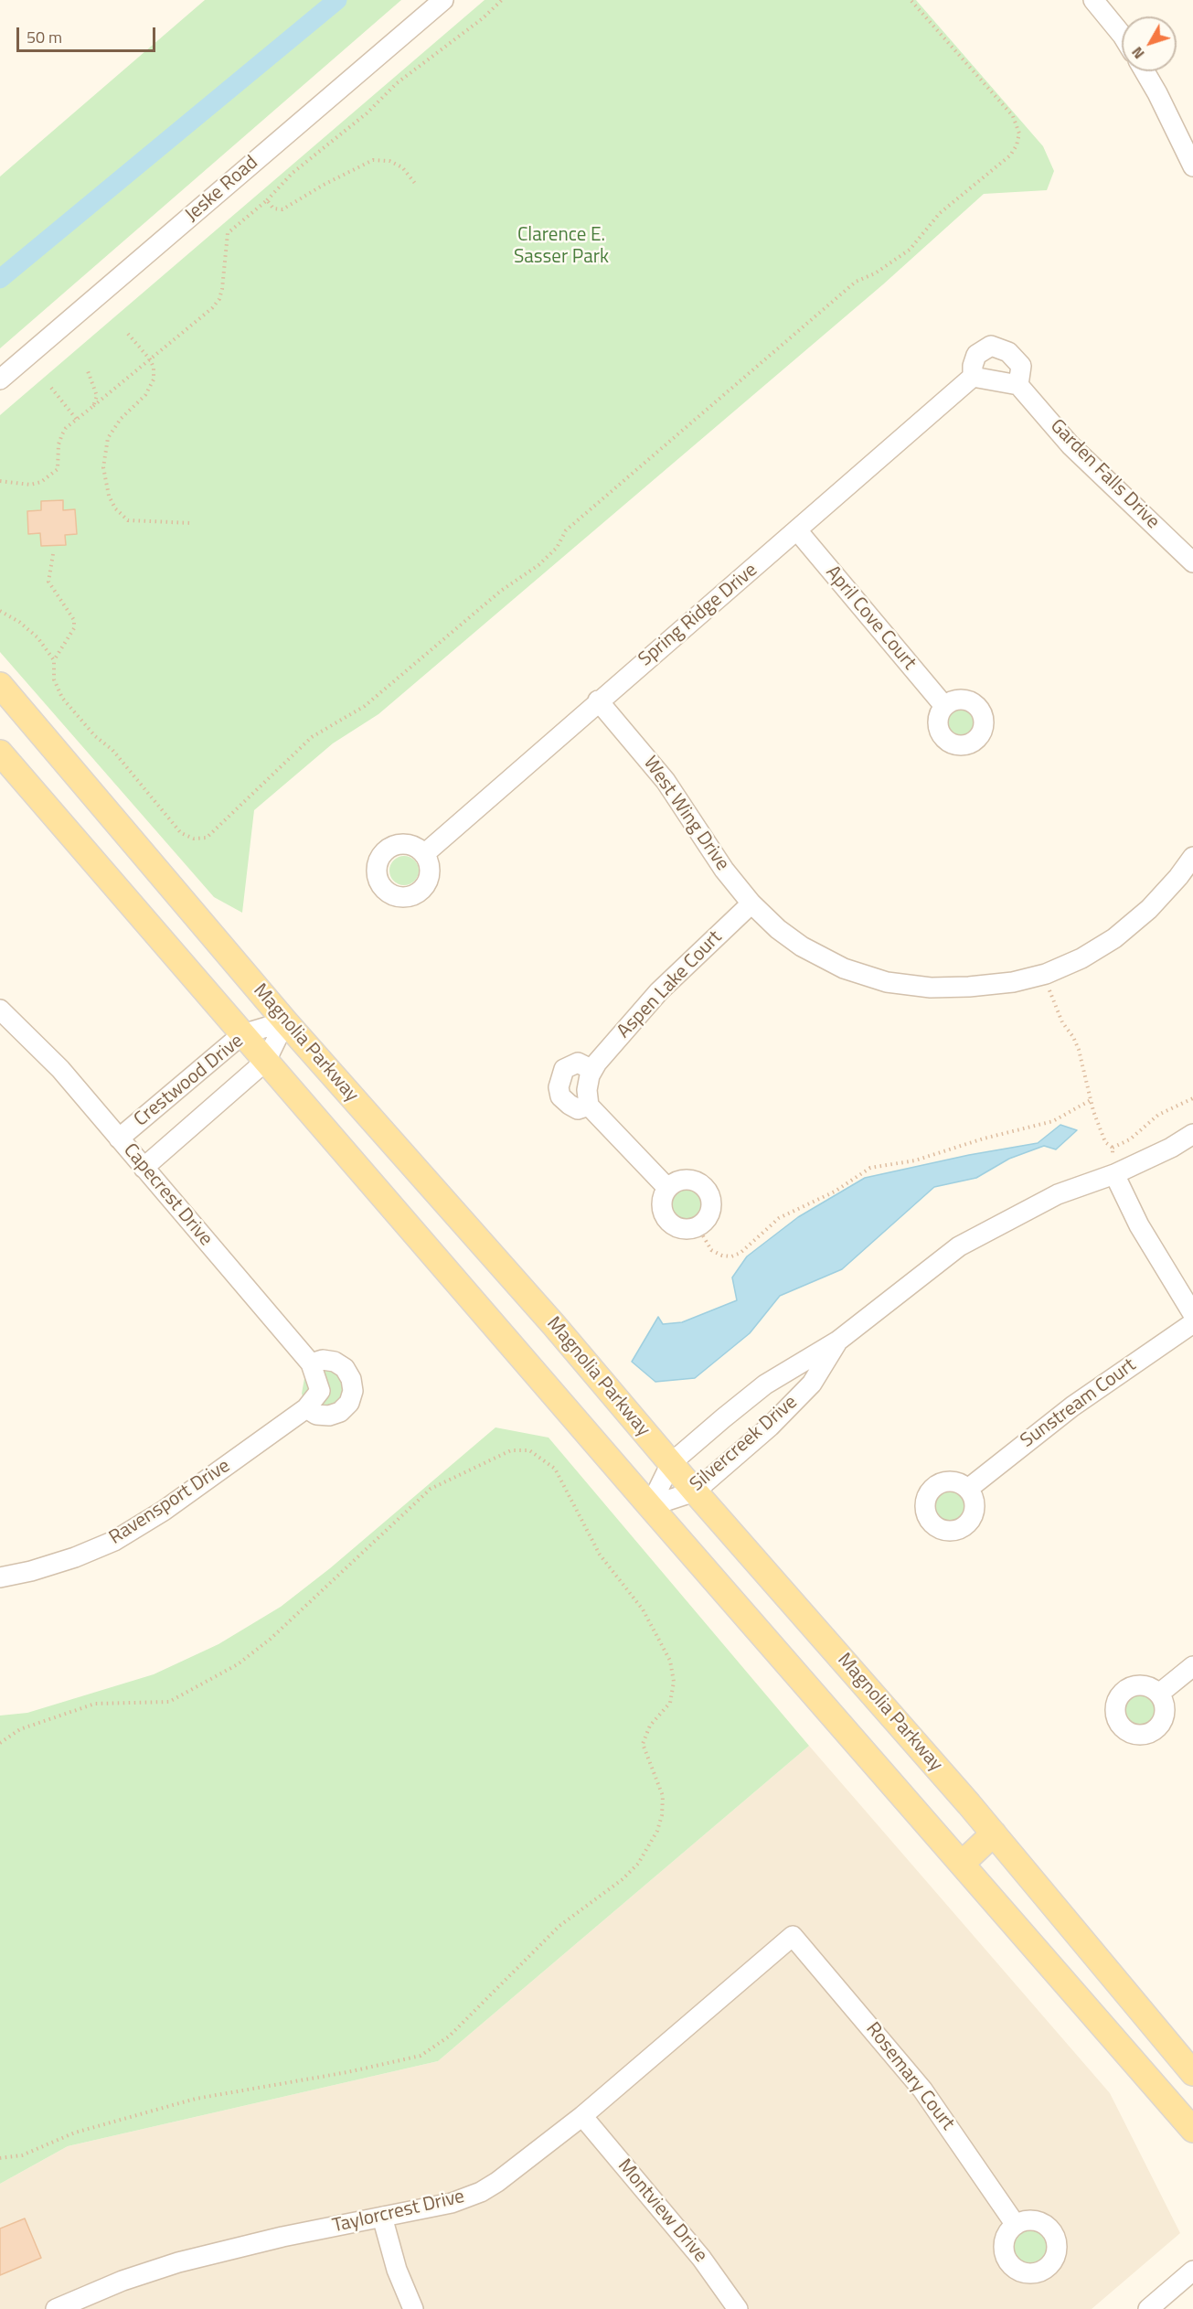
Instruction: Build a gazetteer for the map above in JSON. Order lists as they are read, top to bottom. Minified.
{"streets":{"main road":["Magnolia Parkway"],"street":["Jeske Road","Garden Falls Drive","Spring Ridge Drive","April Cove Court","West Wing Drive","Aspen Lake Court","Crestwood Drive","Capecrest Drive","Sunstream Court","Silvercreek Drive","Ravensport Drive","Rosemary Court","Montview Drive","Taylorcrest Drive"]},"crossings":[["Spring Ridge Drive","April Cove Court"],["Spring Ridge Drive","West Wing Drive"],["West Wing Drive","Aspen Lake Court"],["Magnolia Parkway","Crestwood Drive"],["Magnolia Parkway","Silvercreek Drive"],["Crestwood Drive","Capecrest Drive"],["Capecrest Drive","Ravensport Drive"],["Rosemary Court","Taylorcrest Drive"],["Montview Drive","Taylorcrest Drive"]],"parks":["Clarence E. Sasser Park"],"scale_bar":"50 m","north":"bottom left"}
